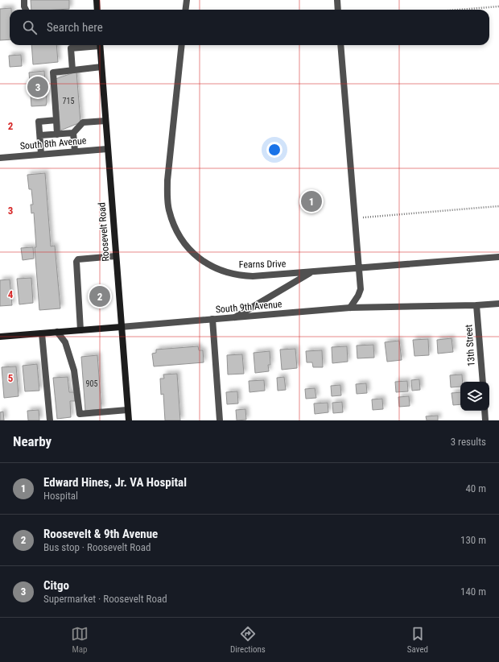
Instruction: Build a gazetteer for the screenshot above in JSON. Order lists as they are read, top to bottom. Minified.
{"streets":{"main road":["Roosevelt Road","South 9th Avenue"],"street":["South 8th Avenue","Fearns Drive","13th Street"]},"crossings":[["South 8th Avenue","Roosevelt Road"],["Roosevelt Road","South 9th Avenue"],["South 9th Avenue","13th Street"]],"house_numbers":["715","905"],"page":{"search":"Search here","pins":["3","1","2"],"heading":["Nearby","3 results"],"list":[{"mark":"1","name":"Edward Hines, Jr. VA Hospital","note":"Hospital","value":"40 m"},{"mark":"2","name":"Roosevelt & 9th Avenue","note":"Bus stop · Roosevelt Road","value":"130 m"},{"mark":"3","name":"Citgo","note":"Supermarket · Roosevelt Road","value":"140 m"}],"nav":["Map","Directions","Saved"]},"grid":{"rows":["2","3","4","5"]}}
